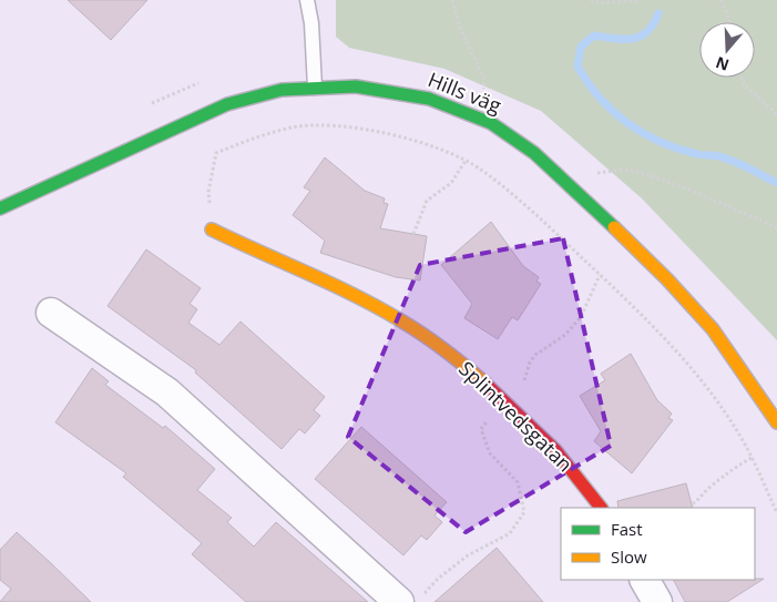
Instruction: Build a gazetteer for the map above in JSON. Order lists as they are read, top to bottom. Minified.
{"streets":{"street":["Hills väg","Splintvedsgatan"]},"legend":["Fast","Slow"],"north":"bottom"}
